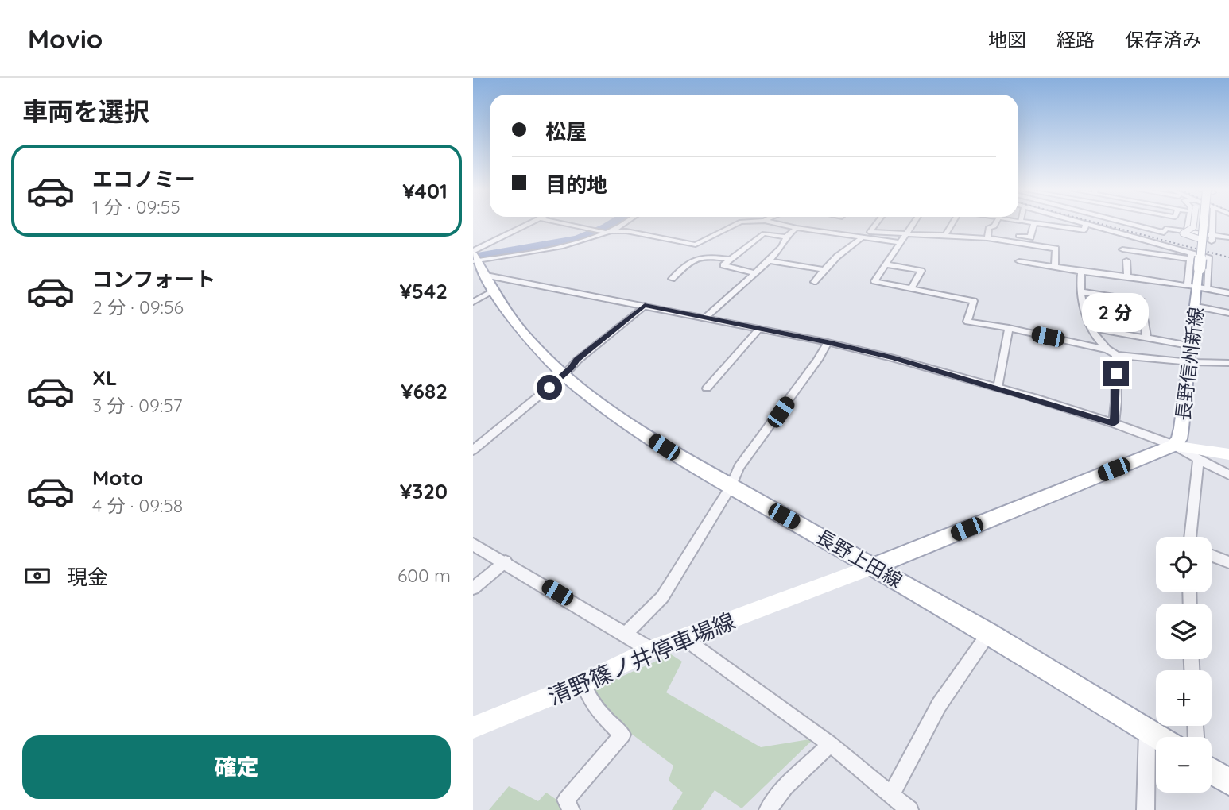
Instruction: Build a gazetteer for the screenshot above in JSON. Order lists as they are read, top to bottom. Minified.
{"streets":{"main road":["長野信州新線","長野上田線","清野篠ノ井停車場線"]},"crossings":[["長野信州新線","長野上田線"],["長野信州新線","清野篠ノ井停車場線"],["長野上田線","清野篠ノ井停車場線"]],"page":{"header":"Movio","nav":["地図","経路","保存済み"],"heading":"車両を選択","banner":["松屋","目的地"],"list":[{"name":"エコノミー","note":"1 分 · 09:55","value":"¥401"},{"name":"コンフォート","note":"2 分 · 09:56","value":"¥542"},{"name":"XL","note":"3 分 · 09:57","value":"¥682"},{"name":"Moto","note":"4 分 · 09:58","value":"¥320"}],"bubble":"2 分","map_buttons":["+","−"],"pay":["現金","600 m"],"buttons":"確定"}}
